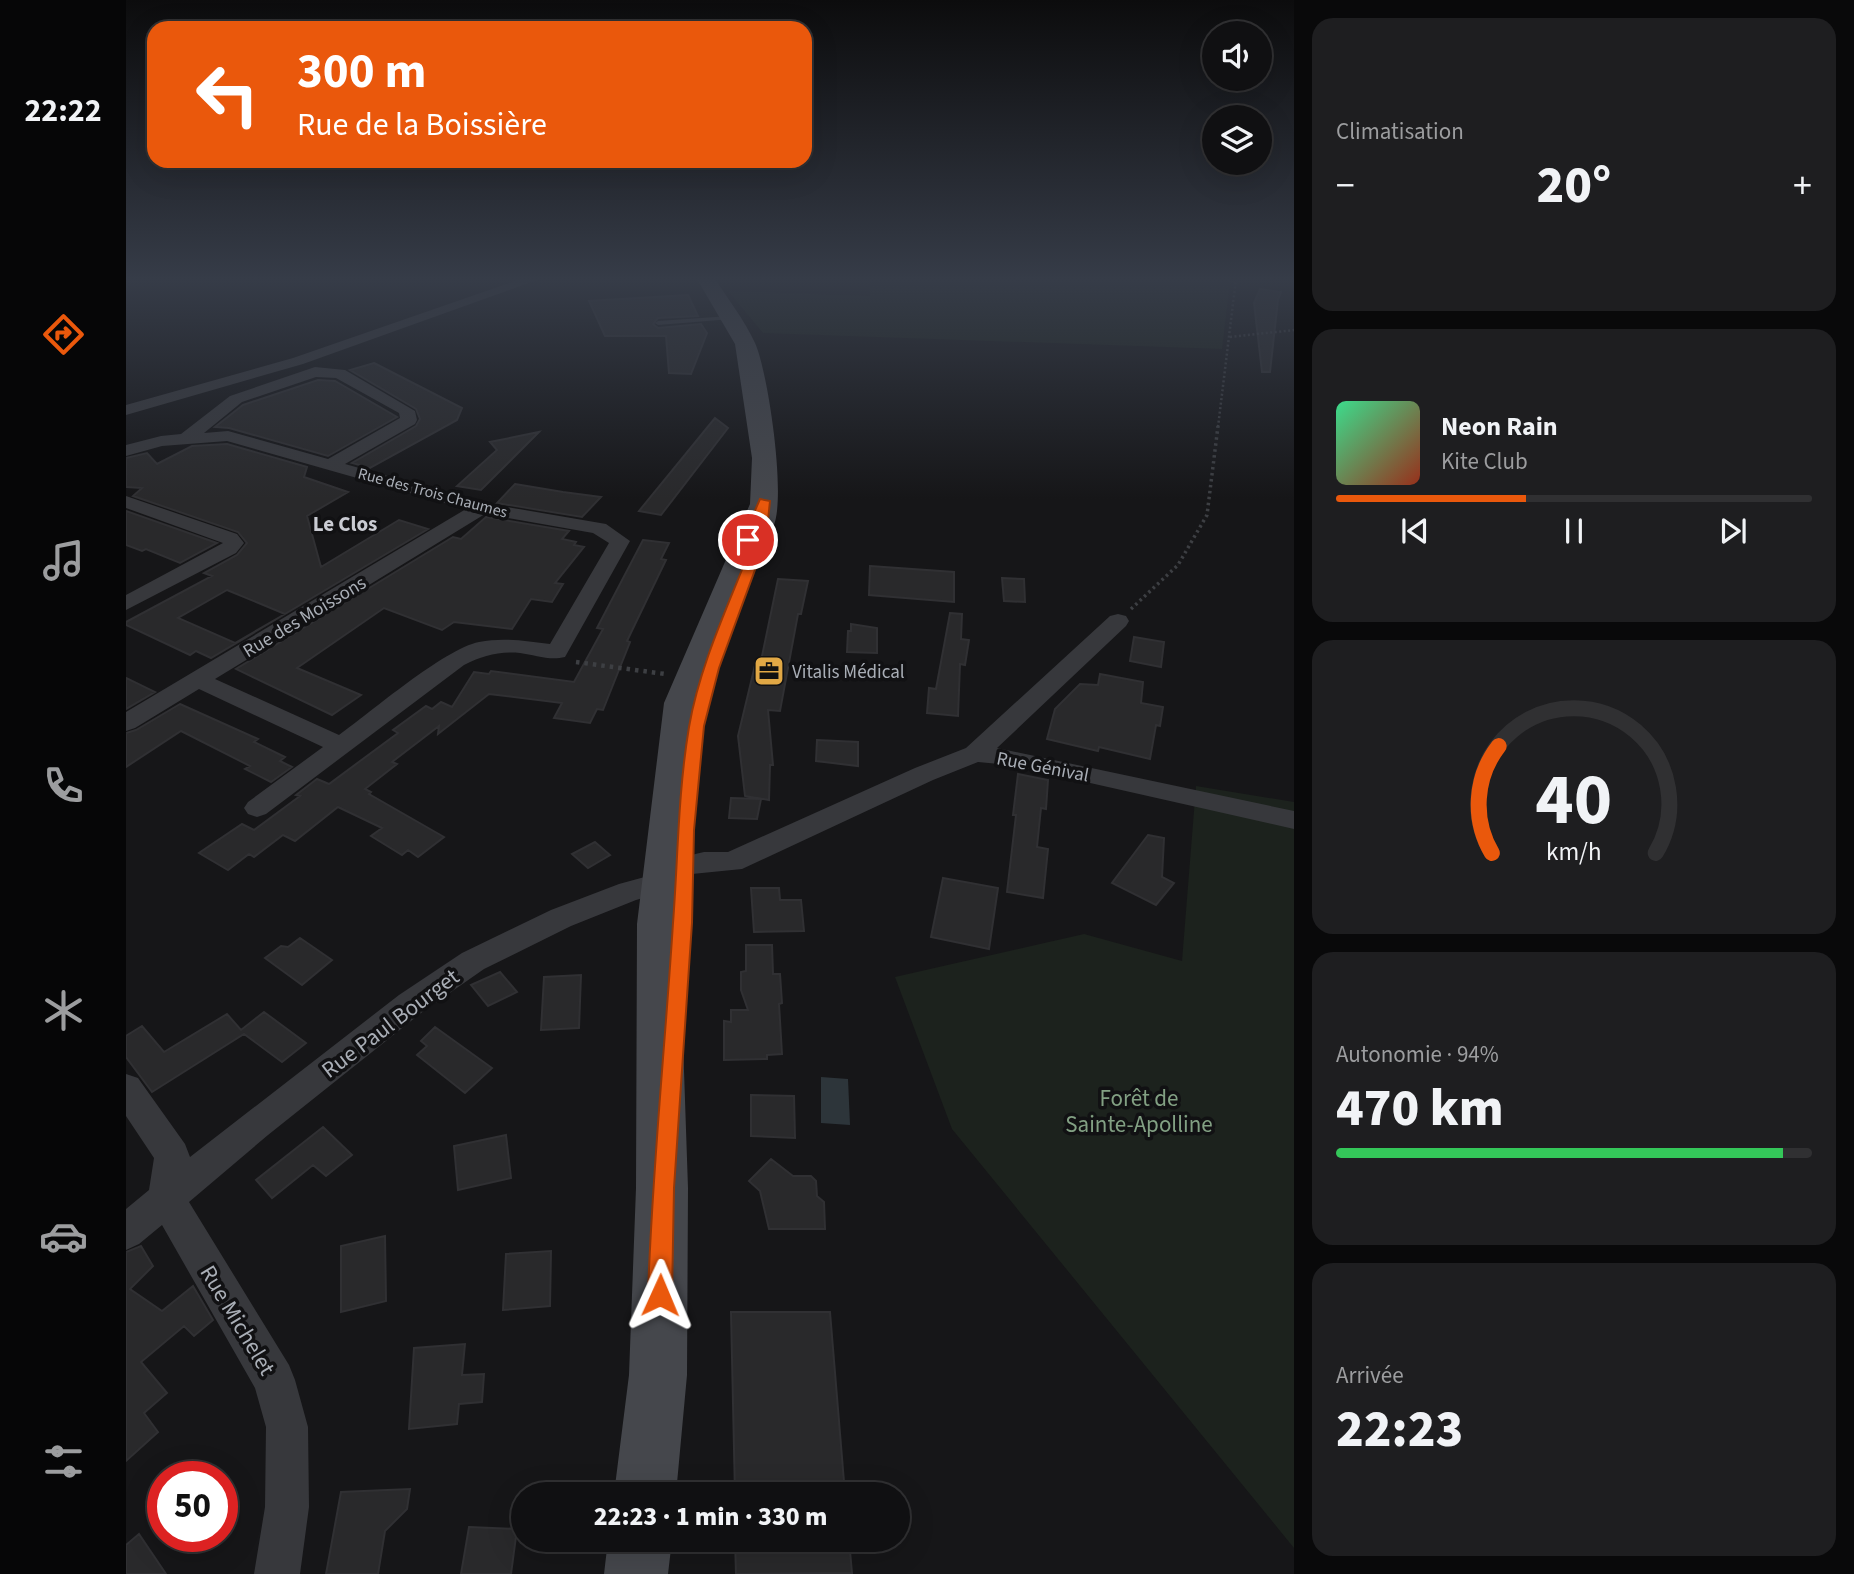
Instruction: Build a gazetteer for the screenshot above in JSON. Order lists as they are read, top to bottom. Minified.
{"streets":{"street":["Rue des Trois Chaumes","Rue des Moissons","Rue Génival","Rue Paul Bourget","Rue Michelet"]},"crossings":[["Rue des Trois Chaumes","Rue des Moissons"],["Rue Génival","Rue Paul Bourget"],["Rue Paul Bourget","Rue Michelet"]],"districts":["Le Clos"],"parks":["Forêt de Sainte-Apolline"],"places":{"office":["Vitalis Médical"]},"page":{"tabs":"22:22","tile":["Climatisation",["Autonomie · 94%","470 km"],["Arrivée","22:23"]],"turn":["300 m","Rue de la Boissière"],"heat":["−","20°","+"],"song":["Neon Rain","Kite Club"],"limit":"50","trip":"22:23 · 1 min · 330 m","gauge":["40","km/h"]}}
